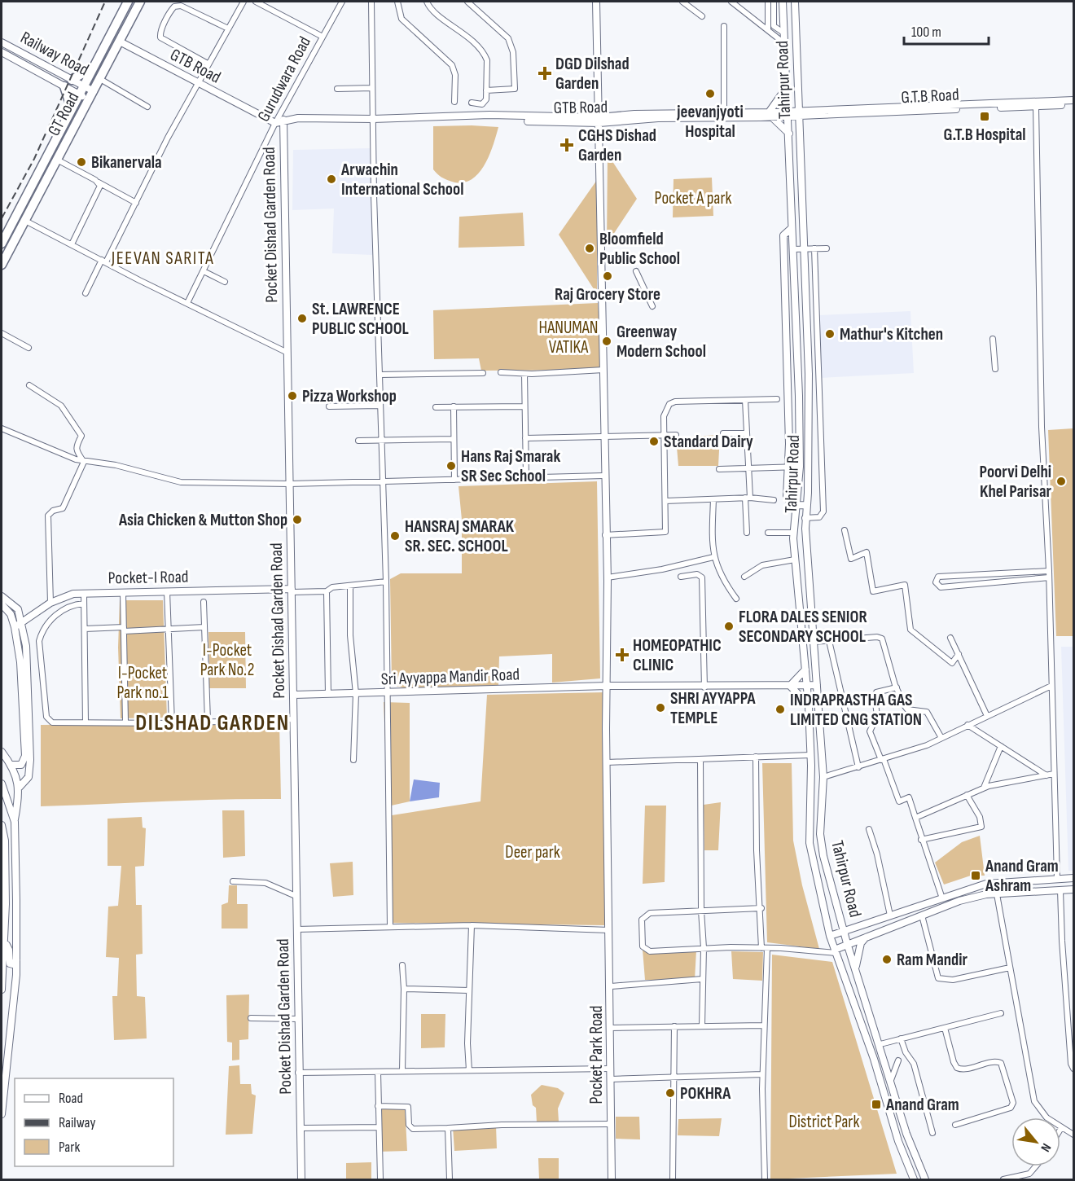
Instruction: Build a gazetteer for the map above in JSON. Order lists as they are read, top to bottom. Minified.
{"streets":{"highway":["GT Road"],"street":["Railway Road","GTB Road","Gurudwara Road","Tahirpur Road","G.T.B Road","Pocket Dishad Garden Road","Pocket-I Road","Sri Ayyappa Mandir Road","Pocket Park Road"]},"crossings":[["Railway Road","GT Road"],["GTB Road","Gurudwara Road"],["GTB Road","Tahirpur Road"],["GTB Road","G.T.B Road"],["GTB Road","GT Road"],["GTB Road","Pocket Dishad Garden Road"],["GTB Road","Pocket Park Road"],["Tahirpur Road","G.T.B Road"],["Tahirpur Road","Sri Ayyappa Mandir Road"],["Pocket Dishad Garden Road","Pocket-I Road"],["Pocket Dishad Garden Road","Sri Ayyappa Mandir Road"],["Sri Ayyappa Mandir Road","Pocket Park Road"]],"districts":["JEEVAN SARITA","DILSHAD GARDEN"],"parks":["Pocket A park","HANUMAN VATIKA","I-Pocket Park No.2","I-Pocket Park no.1","Deer park","District Park"],"places":{"health":["DGD Dilshad Garden","CGHS Dishad Garden","HOMEOPATHIC CLINIC"],"other":["jeevanjyoti Hospital","Bikanervala","Arwachin International School","Bloomfield Public School","Raj Grocery Store","St. LAWRENCE PUBLIC SCHOOL","Mathur's Kitchen","Greenway Modern School","Pizza Workshop","Standard Dairy","Hans Raj Smarak SR Sec School","Poorvi Delhi Khel Parisar","Asia Chicken & Mutton Shop","HANSRAJ SMARAK SR. SEC. SCHOOL","FLORA DALES SENIOR SECONDARY SCHOOL","SHRI AYYAPPA TEMPLE","INDRAPRASTHA GAS LIMITED CNG STATION","Ram Mandir","POKHRA"],"transit":["G.T.B Hospital","Anand Gram Ashram","Anand Gram"]},"legend":["Road","Railway","Park"],"scale_bar":"100 m","north":"bottom right"}
